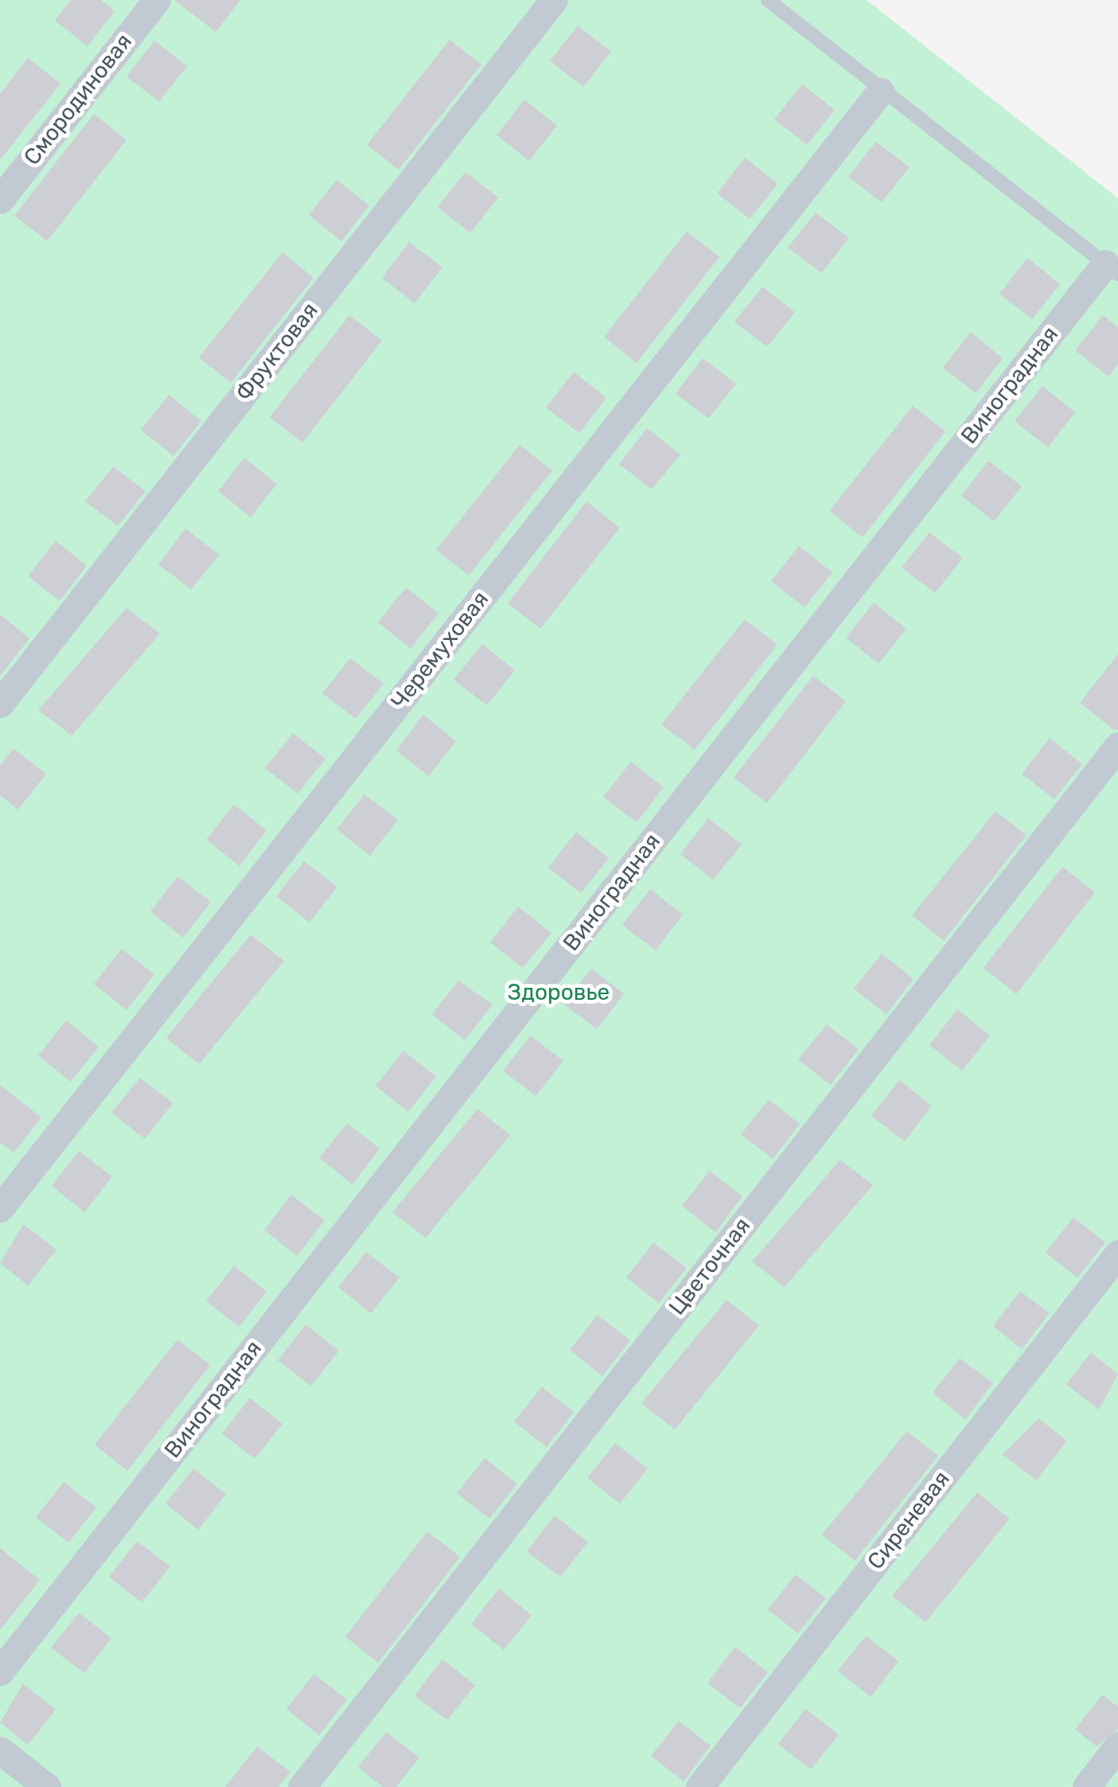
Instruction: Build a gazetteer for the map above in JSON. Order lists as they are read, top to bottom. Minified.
{"streets":{"street":["Смородиновая","Фруктовая","Виноградная","Черемуховая","Цветочная","Сиреневая"]},"parks":["Здоровье"]}
